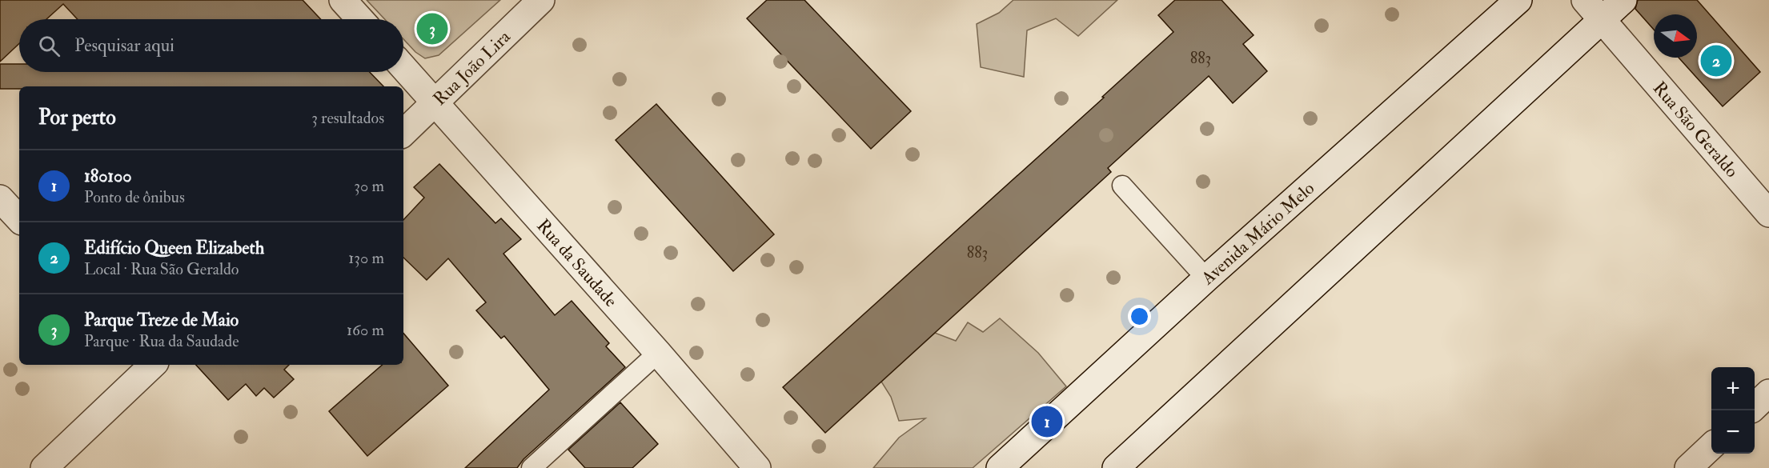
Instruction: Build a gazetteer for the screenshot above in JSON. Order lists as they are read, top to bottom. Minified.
{"streets":{"main road":["Rua João Lira","Rua São Geraldo","Avenida Mário Melo","Rua da Saudade"]},"crossings":[["Rua João Lira","Rua da Saudade"]],"house_numbers":["883","883"],"north":"right","page":{"pins":["3","2","1"],"search":"Pesquisar aqui","heading":["Por perto","3 resultados"],"list":[{"mark":"1","name":"180100","note":"Ponto de ônibus","value":"30 m"},{"mark":"2","name":"Edifício Queen Elizabeth","note":"Local · Rua São Geraldo","value":"130 m"},{"mark":"3","name":"Parque Treze de Maio","note":"Parque · Rua da Saudade","value":"160 m"}],"map_buttons":["+","−"]}}
